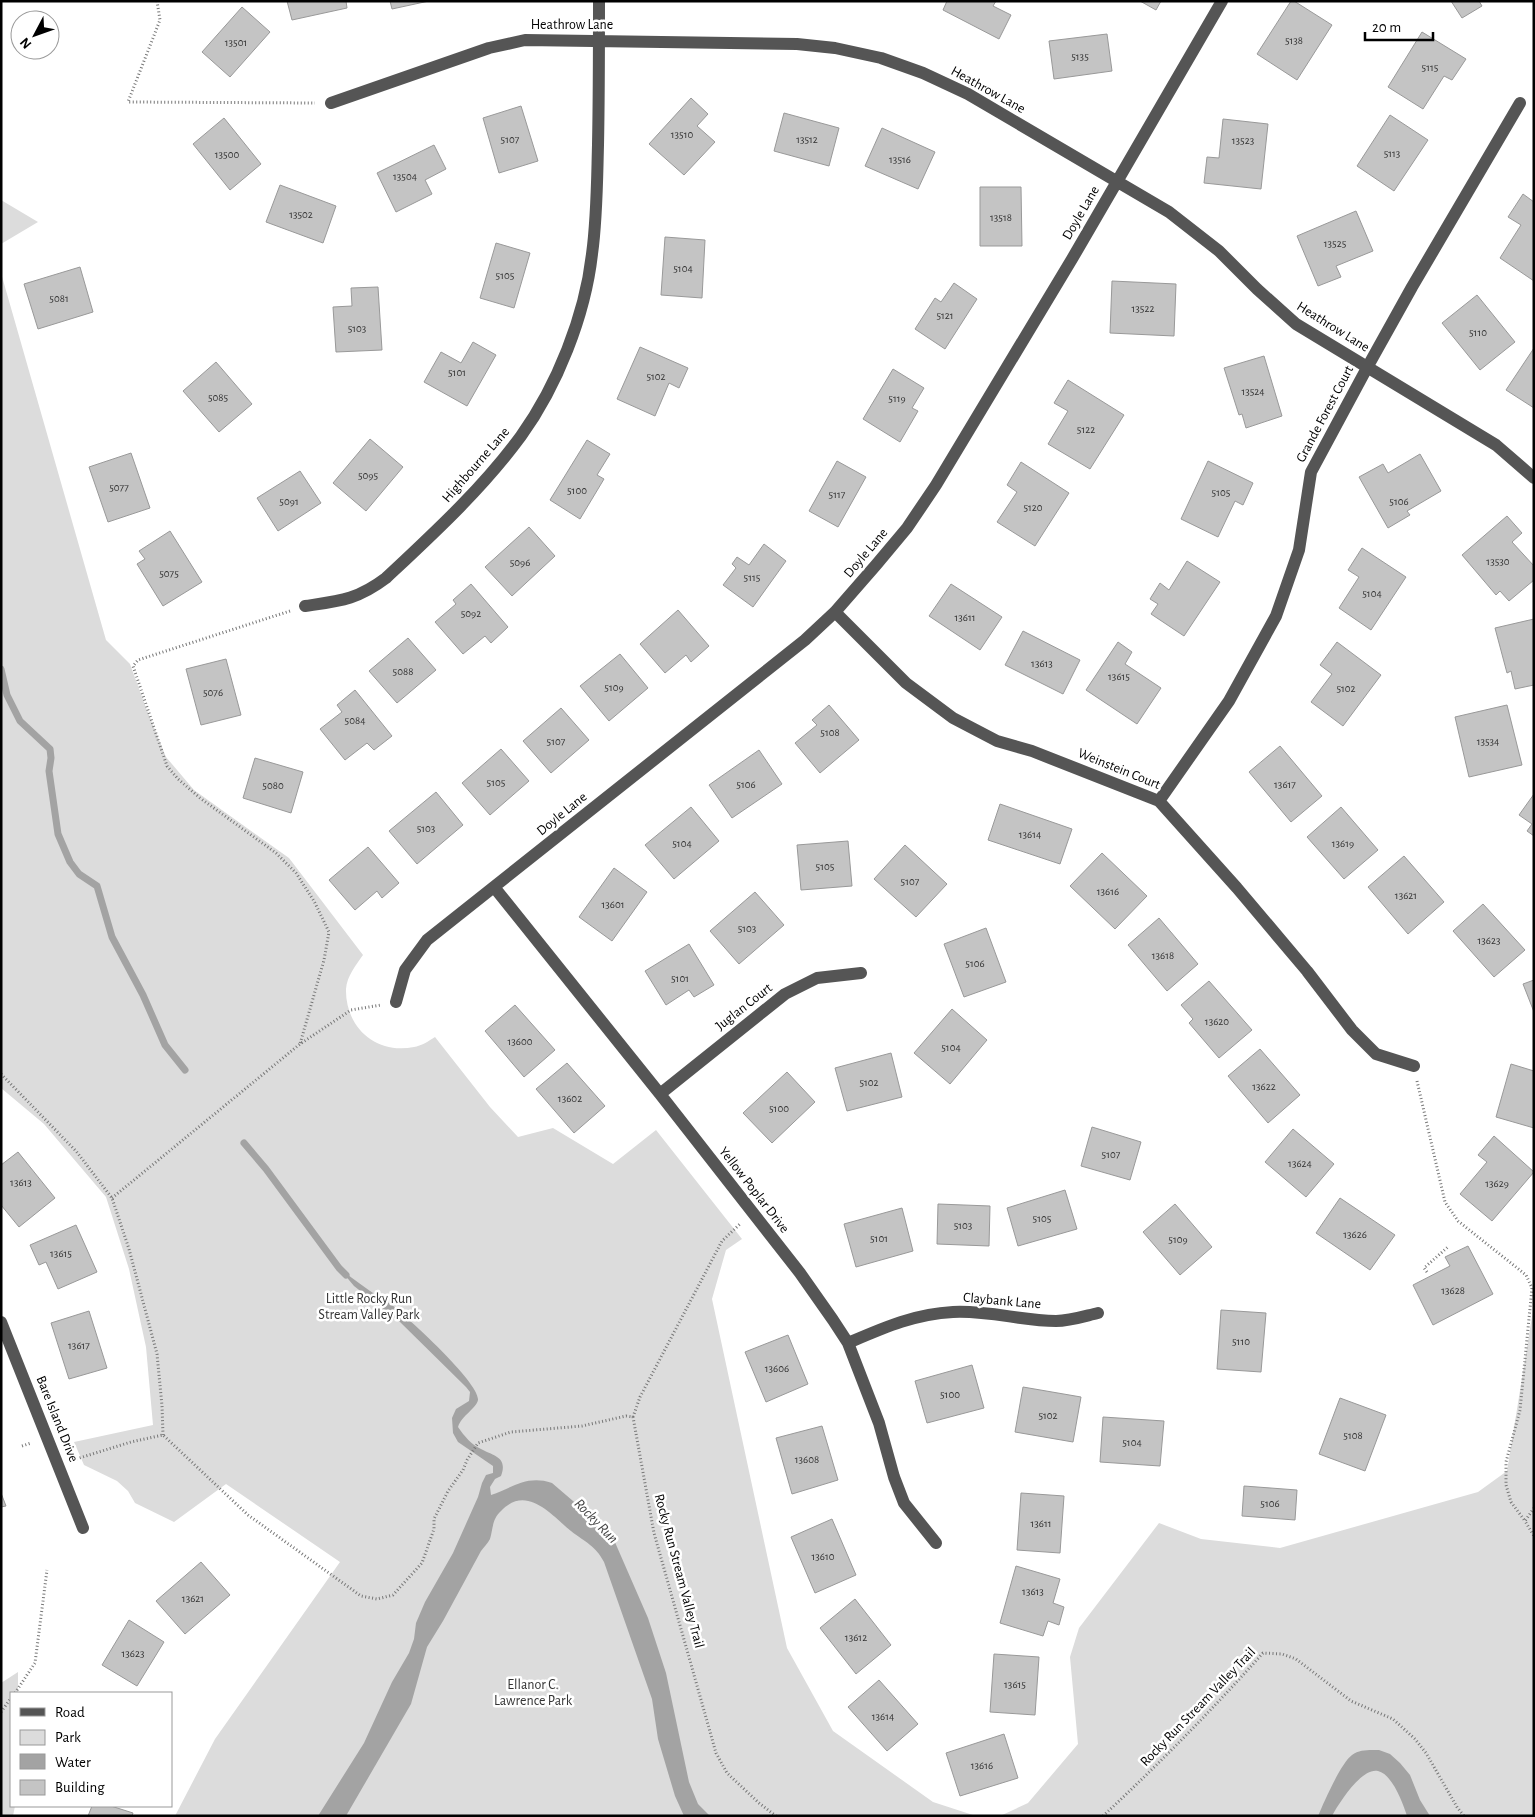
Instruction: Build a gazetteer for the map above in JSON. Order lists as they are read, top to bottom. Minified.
{"streets":{"street":["Heathrow Lane","Doyle Lane","Grande Forest Court","Highbourne Lane","Weinstein Court","Juglan Court","Yellow Poplar Drive","Claybank Lane","Bare Island Drive"],"path":["Rocky Run Stream Valley Trail"]},"crossings":[["Heathrow Lane","Doyle Lane"],["Heathrow Lane","Grande Forest Court"],["Heathrow Lane","Highbourne Lane"],["Doyle Lane","Weinstein Court"],["Doyle Lane","Yellow Poplar Drive"],["Grande Forest Court","Weinstein Court"],["Juglan Court","Yellow Poplar Drive"],["Yellow Poplar Drive","Claybank Lane"]],"water":["Rocky Run"],"parks":["Little Rocky Run Stream Valley Park","Ellanor C. Lawrence Park"],"house_numbers":["5138","13501","5135","5115","13510","5107","13512","13523","5113","13500","13516","13504","13502","13518","13525","5104","5105","5081","13522","5121","5103","5110","5101","5102","13524","5085","5119","5122","5095","5077","5100","5105","5117","5091","5106","5120","13530","5096","5075","5115","5104","5092","13611","13613","5088","13615","5109","5102","5076","5084","5108","5107","13534","5105","5106","13617","5080","5103","13614","5104","13619","5105","5107","13616","13621","13601","5103","13623","13618","5106","5101","13620","13600","5104","5102","13622","13602","5100","5107","13624","13613","13629","5105","5103","13626","5101","5109","13615","13628","5110","13617","13606","5100","5102","5108","5104","13608","5106","13611","13610","13613","13621","13612","13623","13615","13614","13616"],"legend":["Road","Park","Water","Building"],"scale_bar":"20 m","north":"bottom left"}
